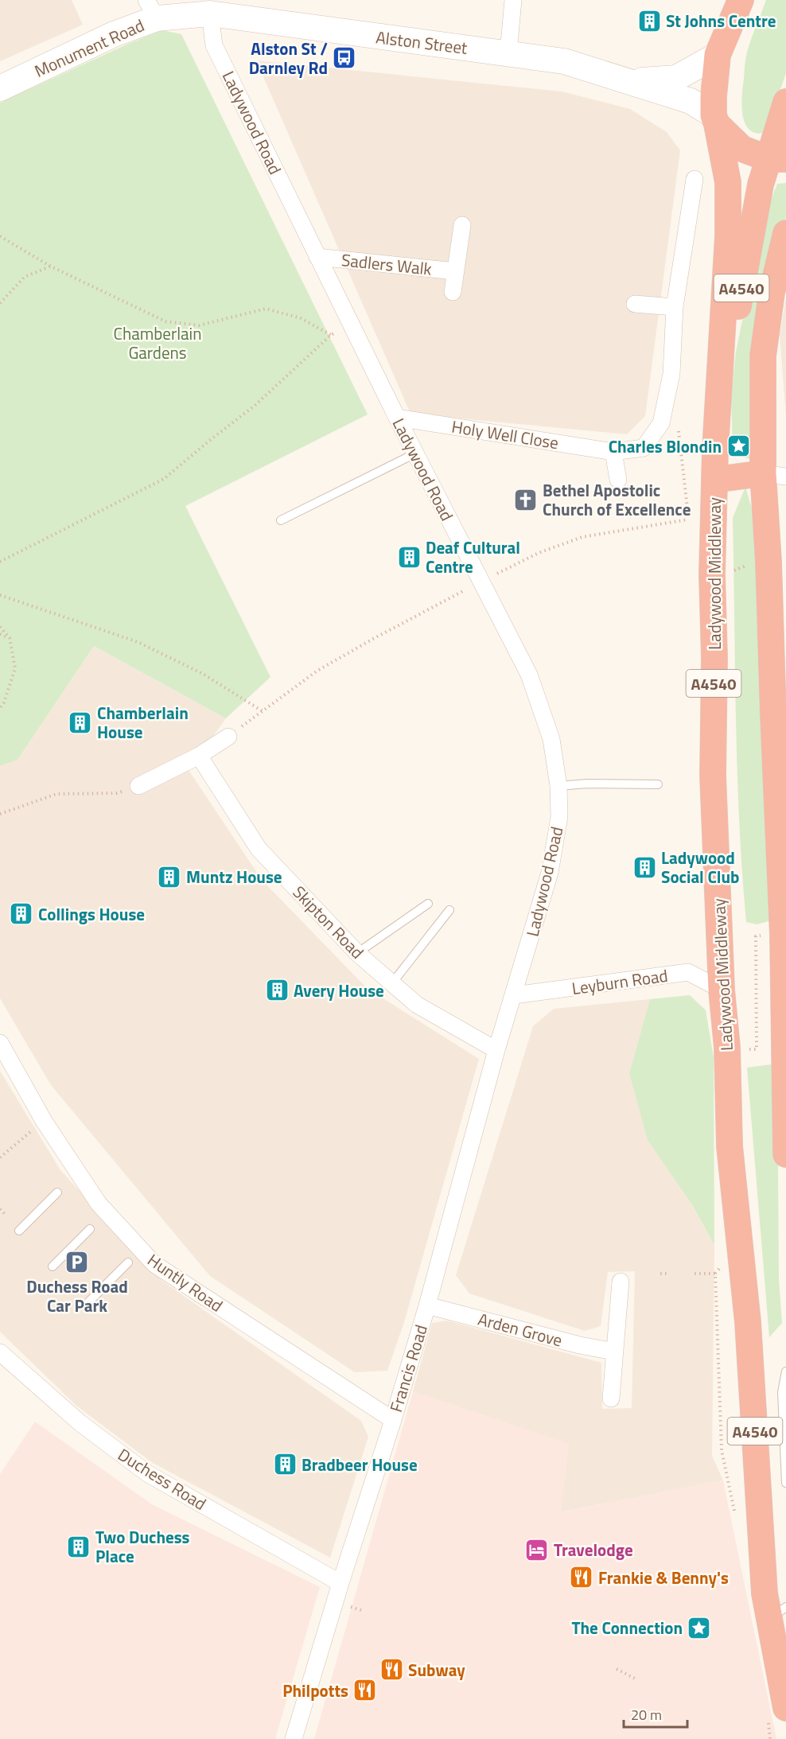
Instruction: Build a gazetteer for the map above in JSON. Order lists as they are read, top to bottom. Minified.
{"streets":{"highway":["A4540","Ladywood Middleway"],"main road":["Alston Street","Monument Road"],"street":["Ladywood Road","Sadlers Walk","Holy Well Close","Skipton Road","Leyburn Road","Huntly Road","Arden Grove","Francis Road","Duchess Road"]},"crossings":[["Alston Street","Monument Road"],["Alston Street","Ladywood Road"],["Alston Street","Ladywood Middleway"],["Monument Road","Ladywood Road"],["Ladywood Road","Sadlers Walk"],["Ladywood Road","Holy Well Close"],["Ladywood Road","Leyburn Road"],["Ladywood Road","Francis Road"],["A4540","Ladywood Middleway"],["Ladywood Middleway","Leyburn Road"],["Skipton Road","Francis Road"],["Leyburn Road","Francis Road"],["Huntly Road","Francis Road"],["Arden Grove","Francis Road"],["Francis Road","Duchess Road"]],"parks":["Chamberlain Gardens"],"places":{"building":["St Johns Centre","Deaf Cultural Centre","Chamberlain House","Ladywood Social Club","Muntz House","Collings House","Avery House","Bradbeer House","Two Duchess Place"],"bus stop":["Alston St / Darnley Rd"],"place":["Charles Blondin","The Connection"],"church":["Bethel Apostolic Church of Excellence"],"parking":["Duchess Road Car Park"],"hotel":["Travelodge"],"restaurant":["Frankie & Benny's","Subway","Philpotts"]},"scale_bar":"20 m"}
